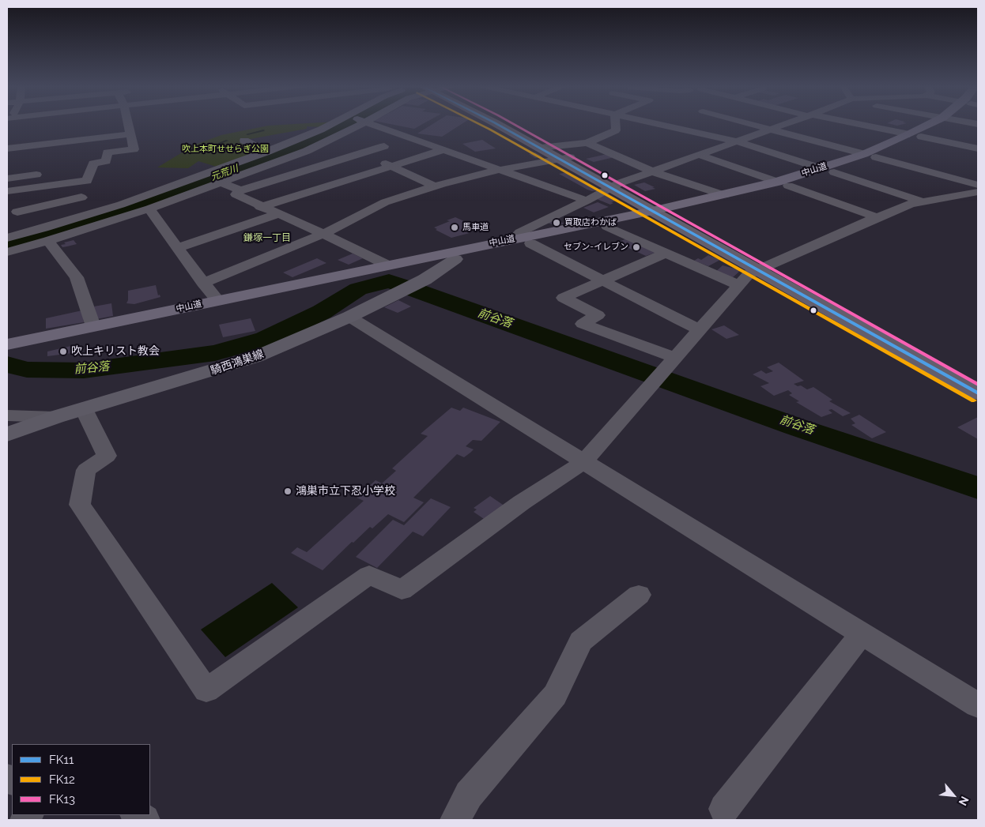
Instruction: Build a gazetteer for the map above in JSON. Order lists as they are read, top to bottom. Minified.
{"streets":{"highway":["中山道"],"main road":["騎西鴻巣線"]},"crossings":[["中山道","騎西鴻巣線"]],"districts":["鎌塚一丁目"],"water":["元荒川","前谷落"],"parks":["吹上本町せせらぎ公園"],"places":["買取店わかば","馬車道","セブン-イレブン","吹上キリスト教会","鴻巣市立下忍小学校"],"lines":["transit line FK11","transit line FK12","transit line FK13"],"legend":["FK11","FK12","FK13"],"north":"bottom right"}
